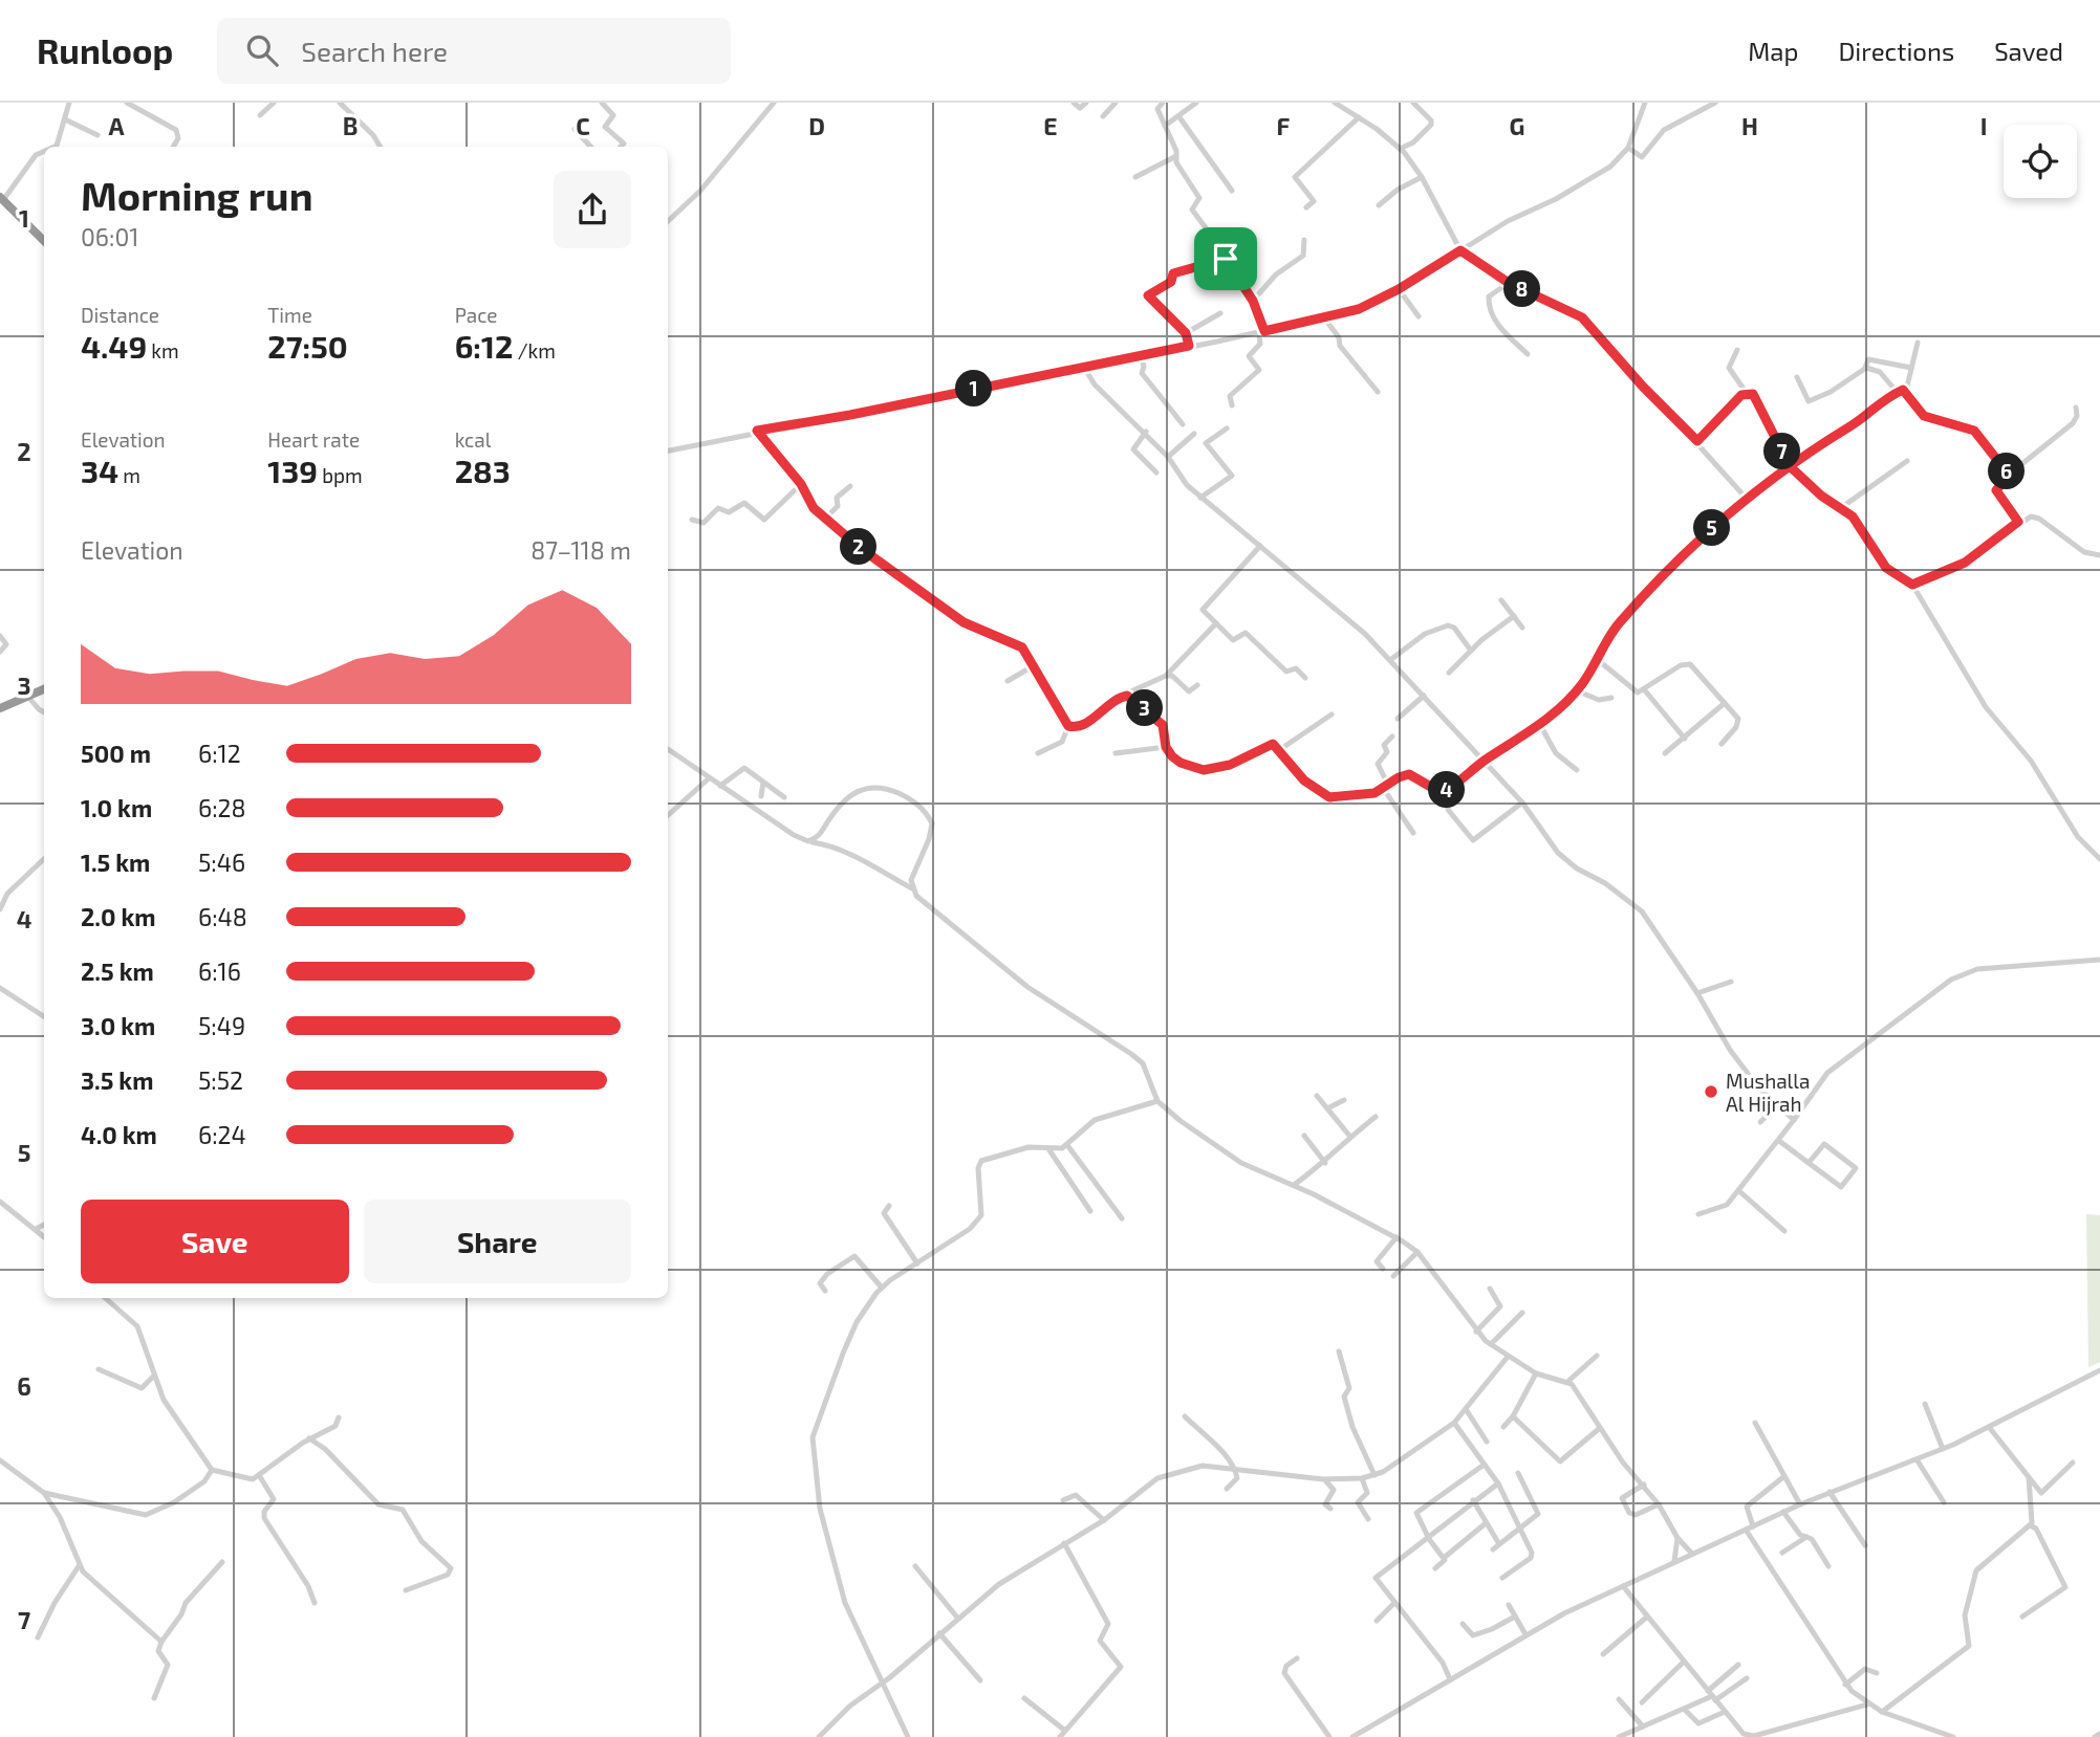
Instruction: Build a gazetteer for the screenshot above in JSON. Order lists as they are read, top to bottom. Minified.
{"places":["Mushalla Al Hijrah"],"page":{"header":"Runloop","search":"Search here","nav":["Map","Directions","Saved"],"heading":["Morning run","06:01"],"pins":["8","1","7","6","5","2","3","4"],"stats":[["Distance","4.49 km"],["Time","27:50"],["Pace","6:12 /km"],["Elevation","34 m"],["Heart rate","139 bpm"],["kcal","283"]],"chart":["Elevation","87–118 m"],"list":[{"name":"500 m","note":"6:12"},{"name":"1.0 km","note":"6:28"},{"name":"1.5 km","note":"5:46"},{"name":"2.0 km","note":"6:48"},{"name":"2.5 km","note":"6:16"},{"name":"3.0 km","note":"5:49"},{"name":"3.5 km","note":"5:52"},{"name":"4.0 km","note":"6:24"}],"buttons":["Save","Share"]},"grid":{"columns":["A","B","C","D","E","F","G","H","I"],"rows":["1","2","3","4","5","6","7"]}}
